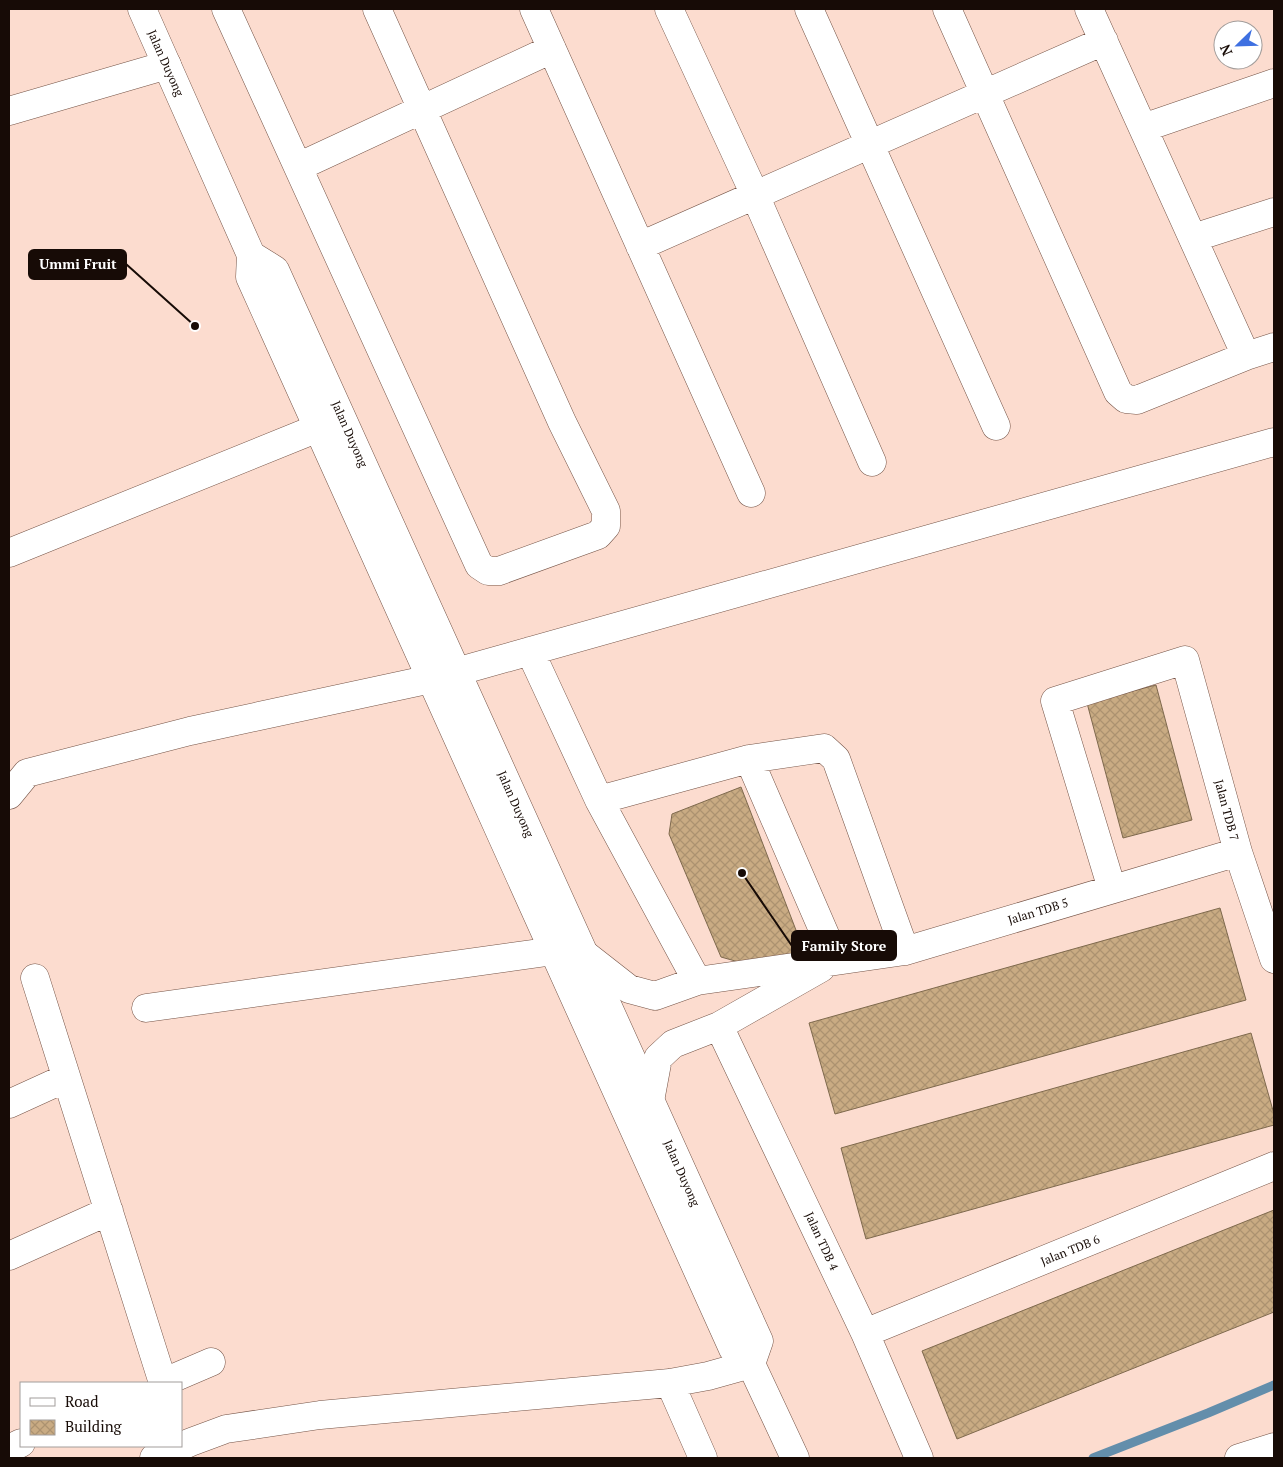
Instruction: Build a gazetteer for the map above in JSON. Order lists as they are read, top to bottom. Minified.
{"streets":{"street":["Jalan Duyong","Jalan TDB 7","Jalan TDB 5","Jalan TDB 4","Jalan TDB 6"]},"crossings":[["Jalan Duyong","Jalan TDB 5"],["Jalan TDB 7","Jalan TDB 5"],["Jalan TDB 4","Jalan TDB 6"]],"places":["Ummi Fruit","Family Store"],"legend":["Road","Building"],"north":"bottom left"}
